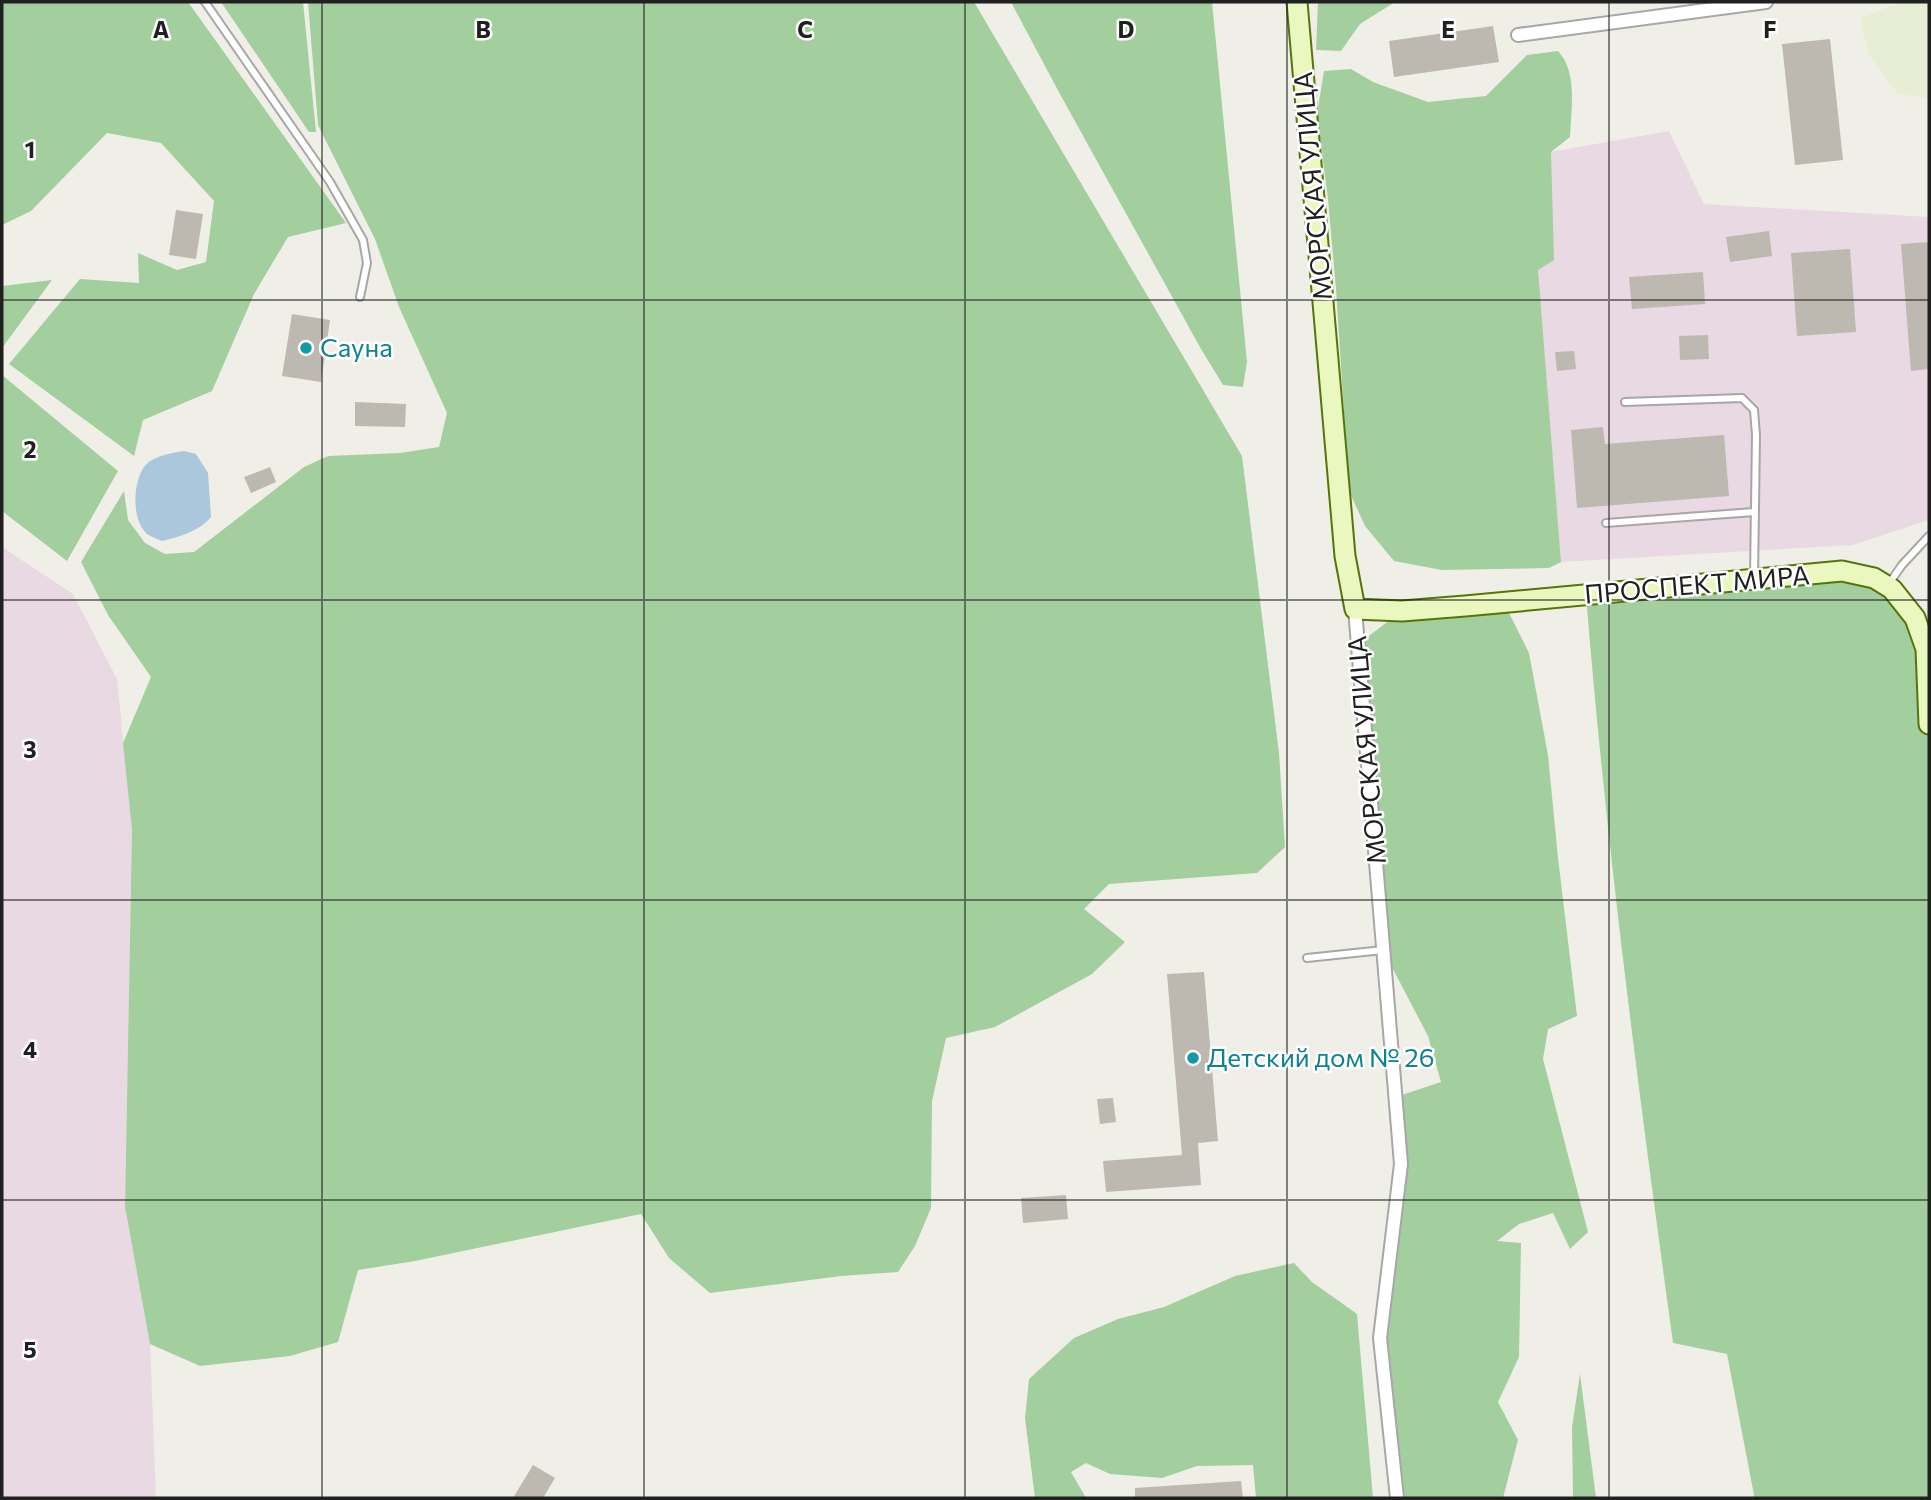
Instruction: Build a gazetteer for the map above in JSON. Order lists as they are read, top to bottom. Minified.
{"streets":{"main road":["МОРСКАЯ УЛИЦА","ПРОСПЕКТ МИРА"]},"crossings":[["МОРСКАЯ УЛИЦА","ПРОСПЕКТ МИРА"]],"places":["Сауна","Детский дом № 26"],"grid":{"columns":["A","B","C","D","E","F"],"rows":["1","2","3","4","5"]}}
